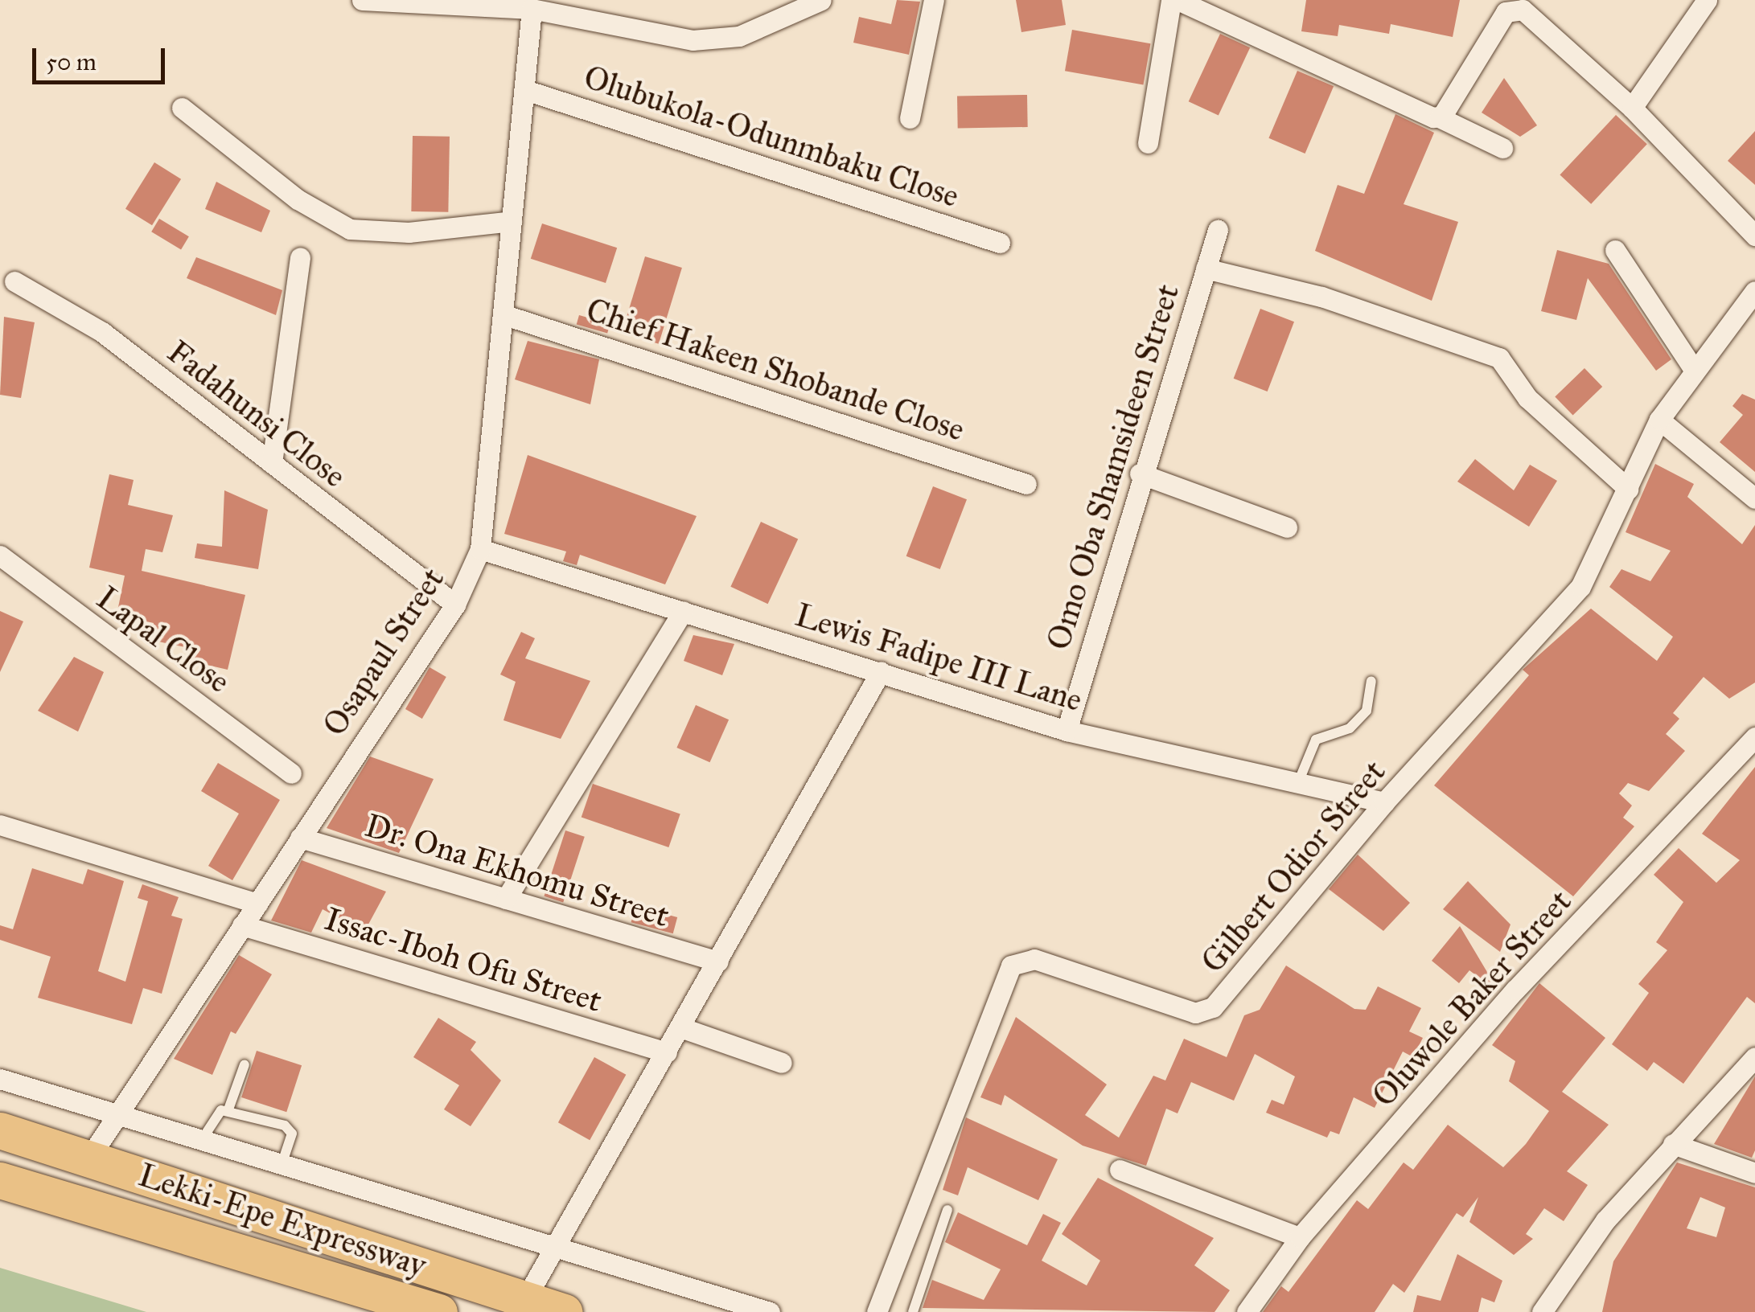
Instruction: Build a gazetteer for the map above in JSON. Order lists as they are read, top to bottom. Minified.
{"streets":{"highway":["Lekki-Epe Expressway"],"street":["Olubukola-Odunmbaku Close","Chief Hakeen Shobande Close","Fadahunsi Close","Omo Oba Shamsideen Street","Lapal Close","Osapaul Street","Lewis Fadipe III Lane","Gilbert Odior Street","Dr. Ona Ekhomu Street","Issac-Iboh Ofu Street","Oluwole Baker Street"]},"crossings":[["Olubukola-Odunmbaku Close","Osapaul Street"],["Chief Hakeen Shobande Close","Osapaul Street"],["Fadahunsi Close","Osapaul Street"],["Omo Oba Shamsideen Street","Lewis Fadipe III Lane"],["Omo Oba Shamsideen Street","Gilbert Odior Street"],["Osapaul Street","Lewis Fadipe III Lane"],["Osapaul Street","Dr. Ona Ekhomu Street"],["Osapaul Street","Issac-Iboh Ofu Street"],["Osapaul Street","Lekki-Epe Expressway"],["Lewis Fadipe III Lane","Gilbert Odior Street"]],"scale_bar":"50 m"}
